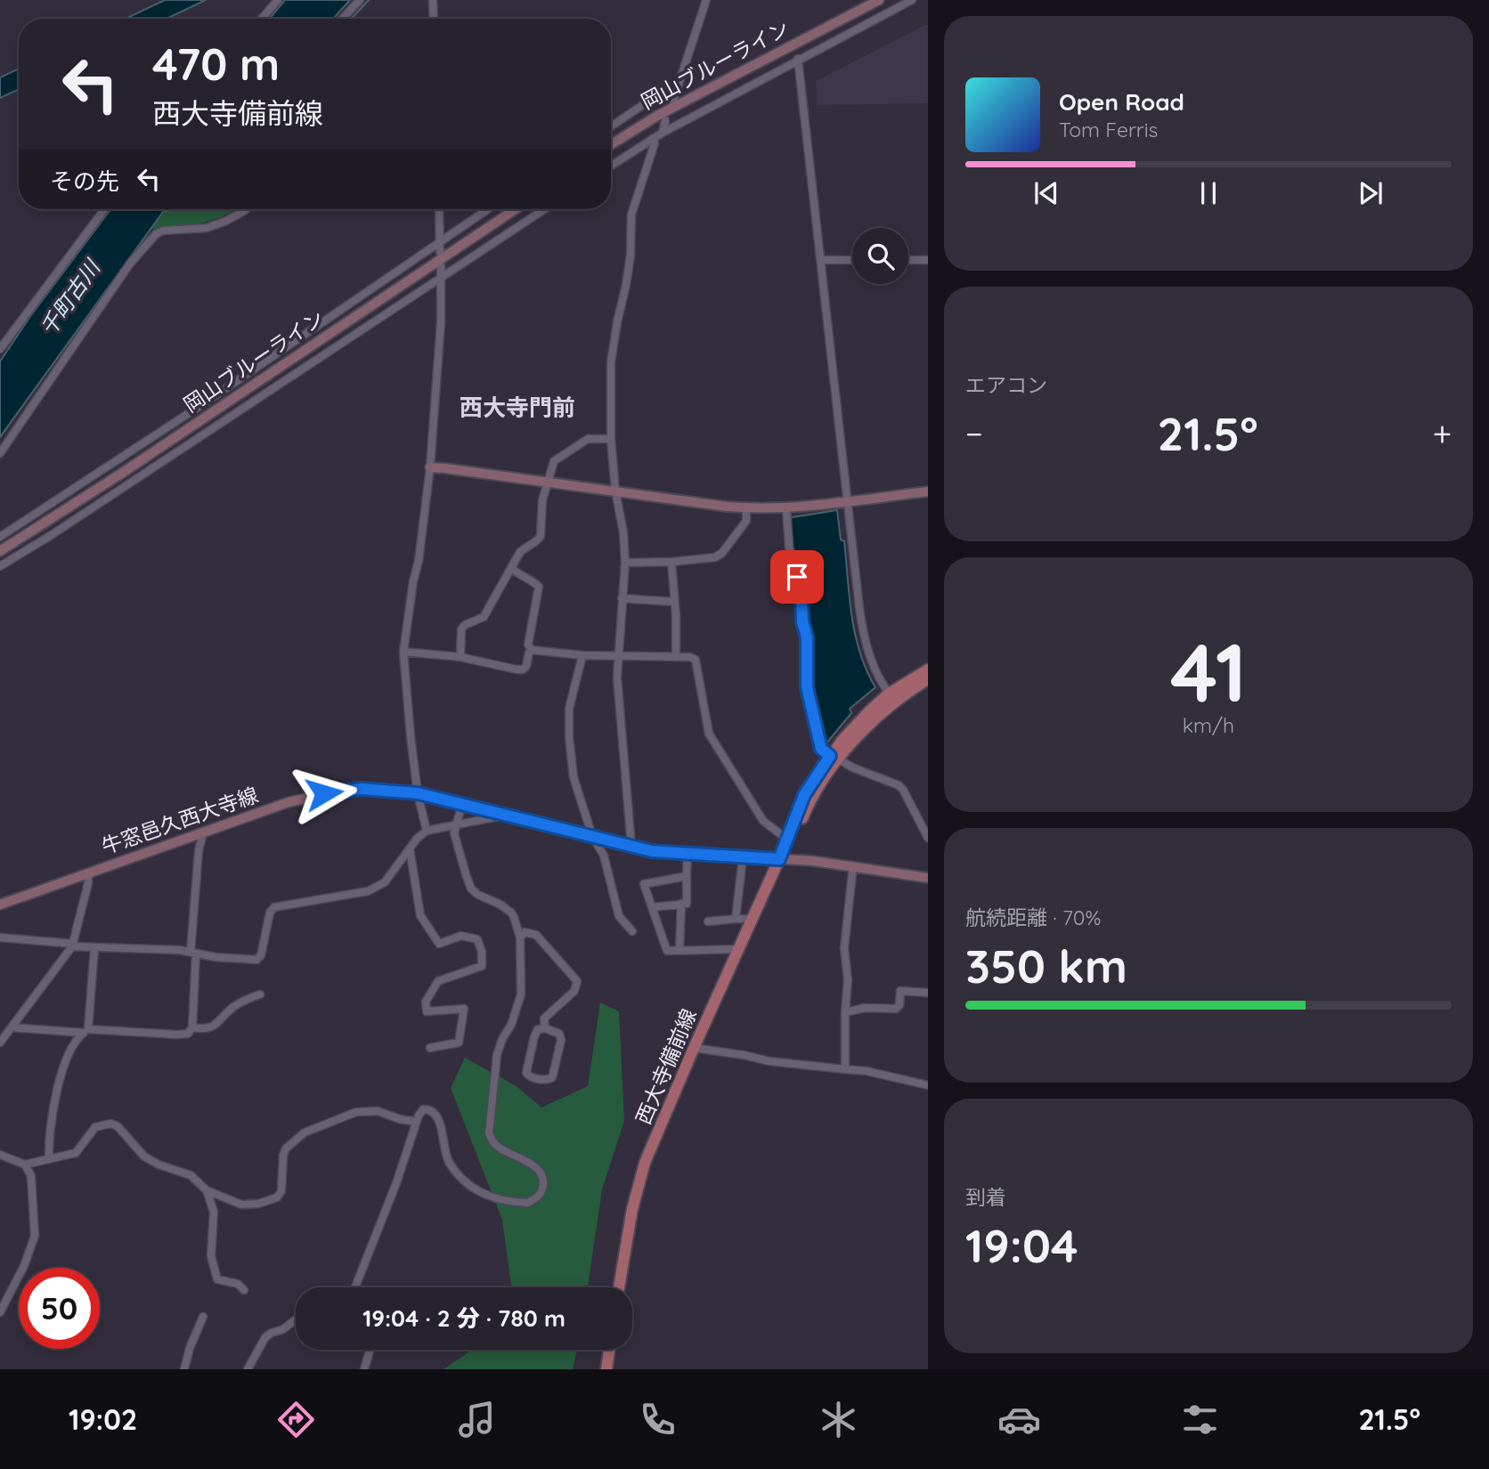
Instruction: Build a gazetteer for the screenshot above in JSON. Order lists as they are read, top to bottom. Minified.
{"streets":{"main road":["岡山ブルーライン","牛窓邑久西大寺線","西大寺備前線"]},"crossings":[["牛窓邑久西大寺線","西大寺備前線"]],"districts":["西大寺門前"],"water":["千町古川"],"page":{"turn":["470 m","西大寺備前線"],"song":["Open Road","Tom Ferris"],"then":"その先","tile":["エアコン",["41","km/h"],["航続距離 · 70%","350 km"],["到着","19:04"]],"heat":["−","21.5°","+"],"limit":"50","trip":"19:04 · 2 分 · 780 m","tabs":["19:02","21.5°"]}}
